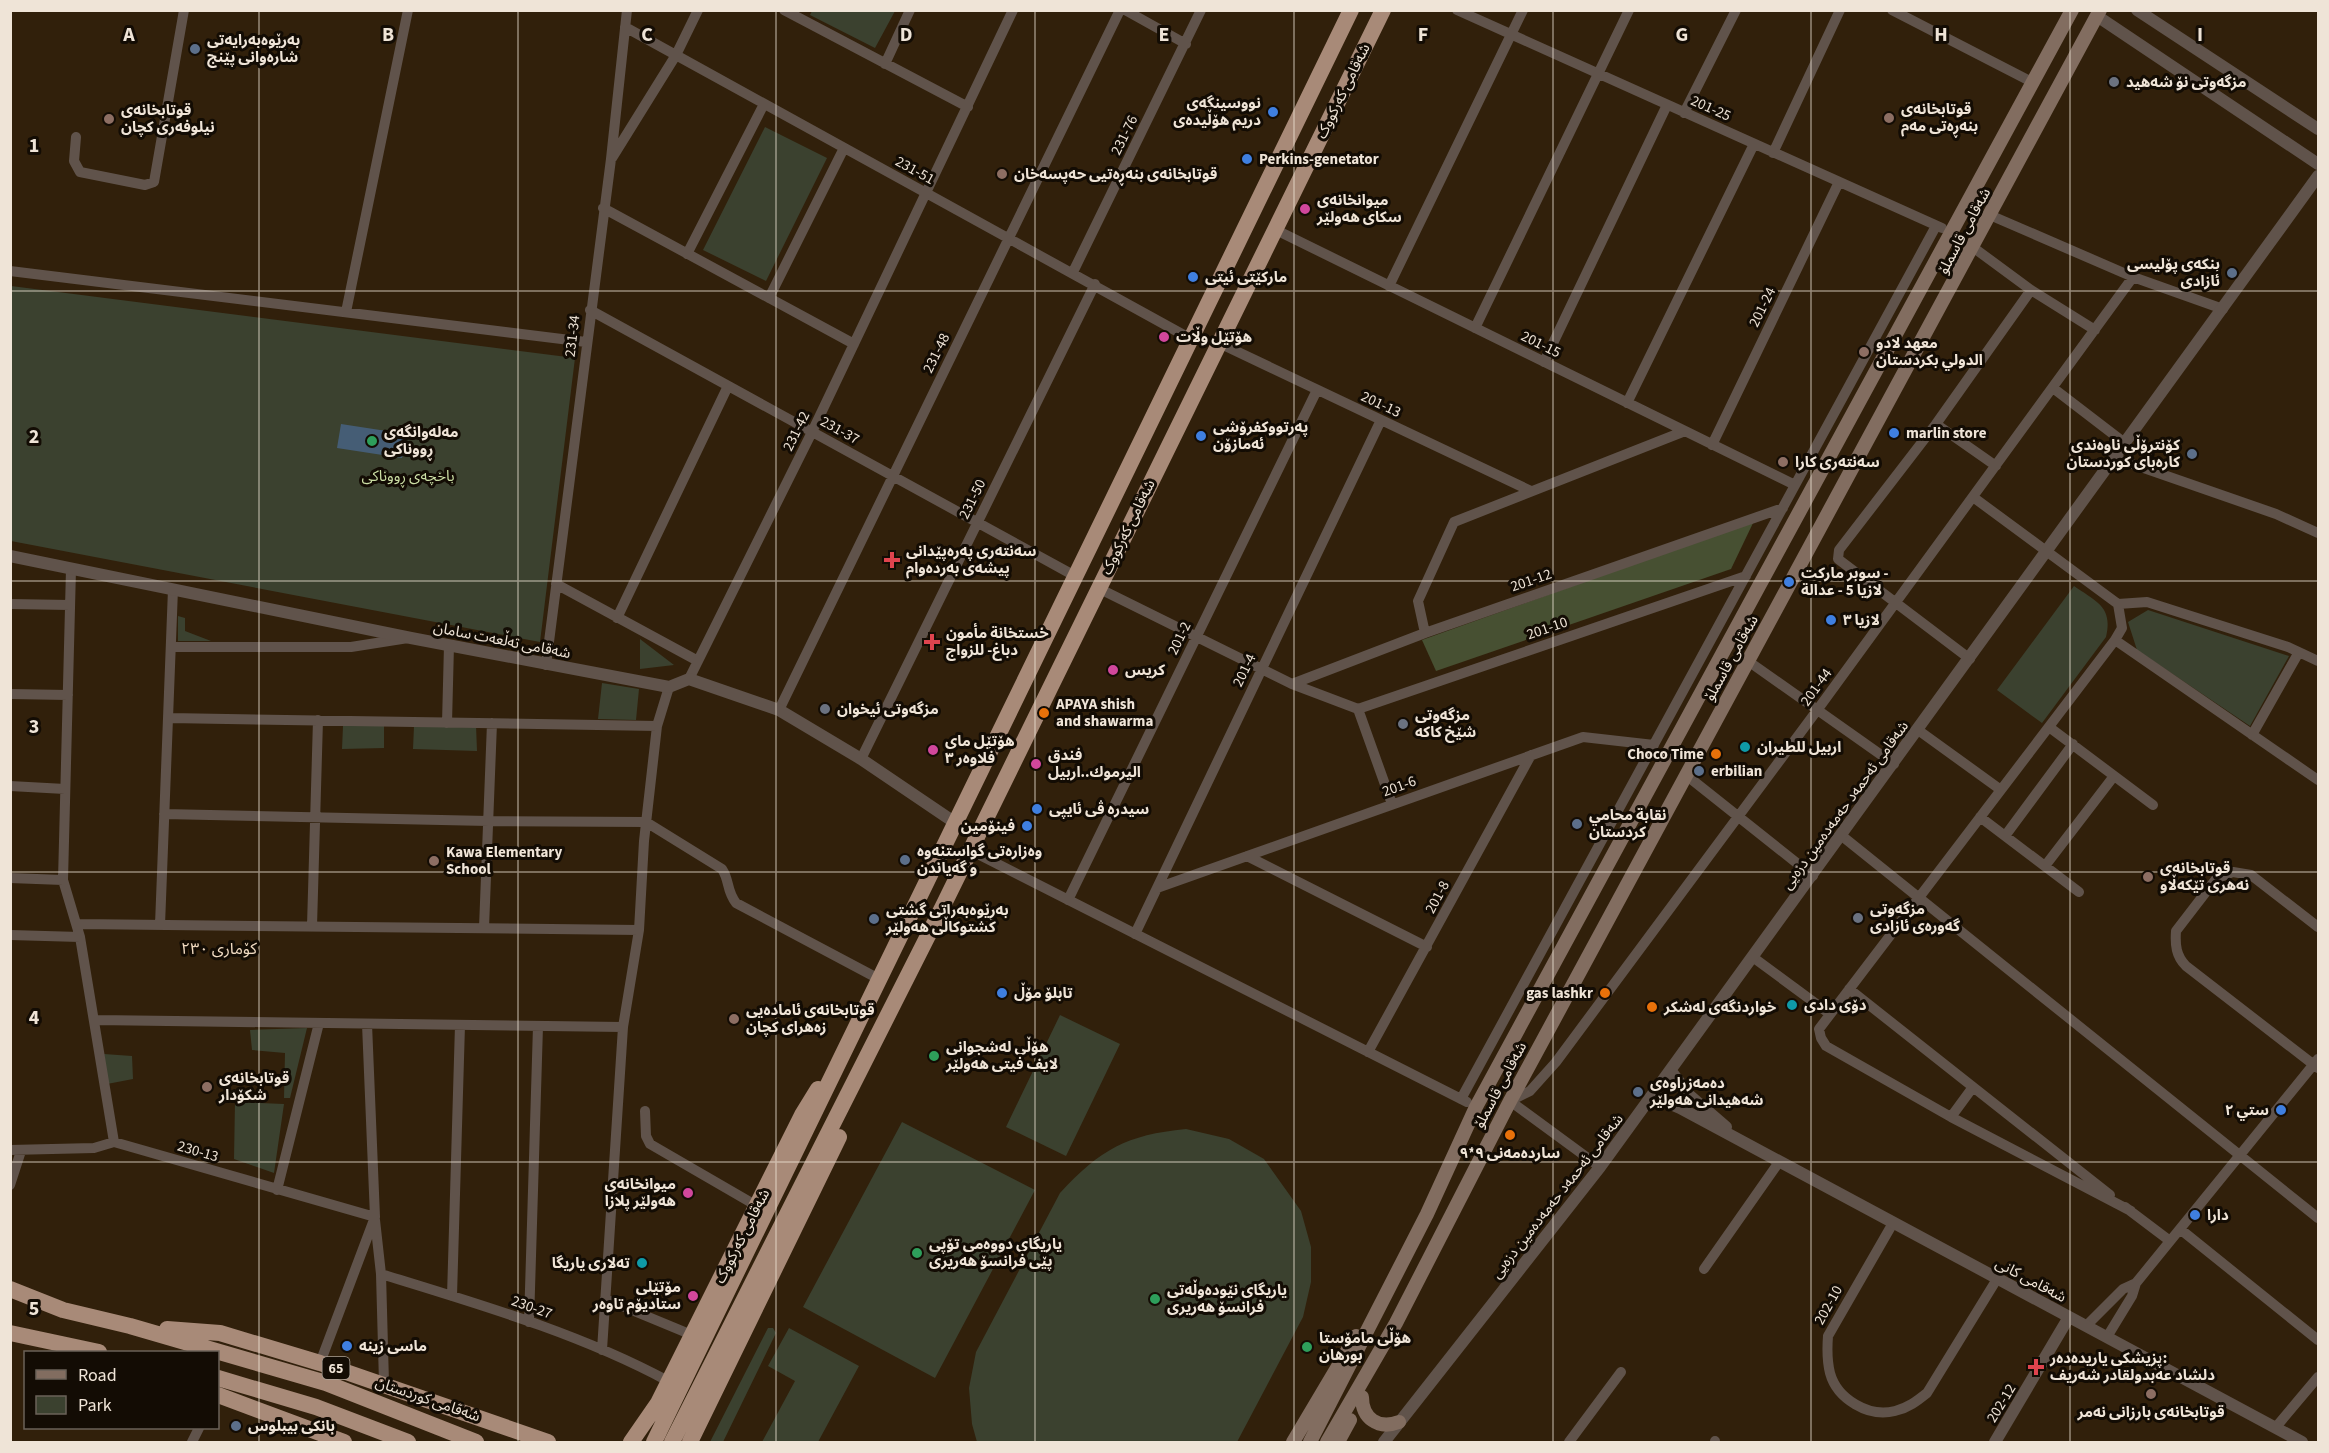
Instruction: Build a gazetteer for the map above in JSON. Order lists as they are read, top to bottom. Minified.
{"streets":{"highway":["شەقامی کەرکووک","65","شەقامی کوردستان"],"main road":["شەقامی قاسملۆ"],"street":["201-25","231-76","231-51","201-24","231-34","201-15","231-48","201-13","231-37","231-42","231-50","201-12","201-10","201-2","شەقامی تەڵعەت سامان","201-4","201-44","201-6","شەقامی ئەحمەد حەمەدەمین دزەیی","201-8","230-13","شەقامی کانی","202-10","230-27","202-12"]},"crossings":[["شەقامی کەرکووک","231-51"],["شەقامی کەرکووک","201-15"],["شەقامی کەرکووک","201-13"],["شەقامی کەرکووک","231-37"],["شەقامی کەرکووک","230-27"],["201-25","شەقامی قاسملۆ"],["201-25","201-24"],["231-76","231-51"],["231-51","231-34"],["231-51","231-48"],["231-51","231-42"],["231-51","231-50"],["شەقامی قاسملۆ","201-44"],["201-24","201-15"],["231-34","231-37"],["231-34","شەقامی تەڵعەت سامان"],["231-48","231-37"],["201-13","201-2"],["201-13","201-4"],["231-37","231-42"],["231-37","231-50"],["231-42","شەقامی تەڵعەت سامان"],["201-4","201-6"],["201-6","201-8"],["شەقامی ئەحمەد حەمەدەمین دزەیی","شەقامی کانی"],["شەقامی کانی","202-10"],["شەقامی کانی","202-12"]],"districts":["کۆماری ٢٣٠"],"parks":["باخچەی ڕووناکی"],"places":{"other":["بەڕێوەبەرایەتی شارەوانی پێنج","مزگەوتی نۆ شەهید","نووسینگەی دریم هۆڵیدەی","قوتابخانەی بنەڕەتی مەم","قوتابخانەی نیلوفەری کچان","Perkins-genetator","قوتابخانەی بنەڕەتیی حەپسەخان","میوانخانەی سکای هەولێر","بنکەی پۆلیسی ئازادی","مارکێتی ئیتی","هۆتێل وڵات","معهد لادو الدولي بكردستان","marlin store","پەرتووکفرۆشی ئەمازۆن","مەلەوانگەی ڕووناکی","کۆنتڕۆڵی ناوەندی کارەبای کوردستان","سەنتەری کارا","سوبر ماركت - لازيا 5 - عدالة","لازیا ٣","كريس","مزگەوتی ئیخوان","APAYA shish and shawarma","مزگه‌وتی شێخ كاكه","اربيل للطيران","هۆتێل مای فلاوەر ٣","Choco Time","فندق اليرموك..اربيل","erbilian","سیدرە ڤی ئایپی","نقابة محامي كردستان","فینۆمین","وەزارەتی گواستنەوە و گەیاندن","Kawa Elementary School","قوتابخانه‌ی نه‌هری تێكه‌ڵاو","مزگەوتی گەورەی ئازادی","بەڕێوەبەراتی گشتی کشتوکاڵی هەولێر","تابلۆ مۆڵ","gas lashkr","دۆى دادى","خواردنگەی لەشکر","قوتابخانەی ئامادەیی زەهرای کچان","هۆڵی لەشجوانی لایف فیتی هەولێر","قوتابخانەی شكۆدار","دەمەزراوەی شەهیدانی هەولێر","ستي ٢","ساردەمەنی ٩*٩","میوانخانەی هەولێر پلازا","دارا","یاریگای دووەمی تۆپی پێی فرانسۆ هەریری","تەلاری یاریگا","مۆتێلی ستادیۆم تاوەر","یاریگای نێودەوڵەتی فرانسۆ هەریری","ماسی زینە","هۆڵی مامۆستا بورهان","قوتابخانەی بارزانی نەمر","بانکی بیبلوس"],"health":["سەنتەری پەرەپێدانی پیشەی بەردەوام","خستخانة مأمون دباغ- للزواج","پزیشکی یاریدەدەر: دلشاد عەبدولقادر شەریف"]},"legend":["Road","Park"],"grid":{"columns":["A","B","C","D","E","F","G","H","I"],"rows":["1","2","3","4","5"]}}
